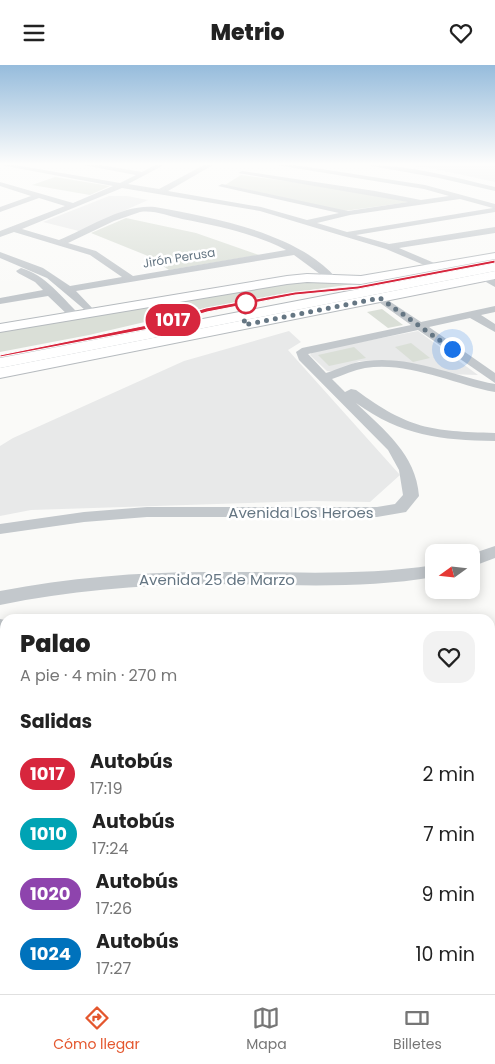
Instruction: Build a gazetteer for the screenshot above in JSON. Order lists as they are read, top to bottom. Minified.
{"streets":{"street":["Jirón Perusa","Avenida Los Heroes","Avenida 25 de Marzo"]},"lines":["bus line 1017"],"north":"left","page":{"header":"Metrio","on_map":"1017","heading":[["Palao","A pie · 4 min · 270 m"],"Salidas"],"list":[{"mark":"1017","name":"Autobús","note":"17:19","value":"2 min"},{"mark":"1010","name":"Autobús","note":"17:24","value":"7 min"},{"mark":"1020","name":"Autobús","note":"17:26","value":"9 min"},{"mark":"1024","name":"Autobús","note":"17:27","value":"10 min"}],"tabs":["Cómo llegar","Mapa","Billetes"]}}
